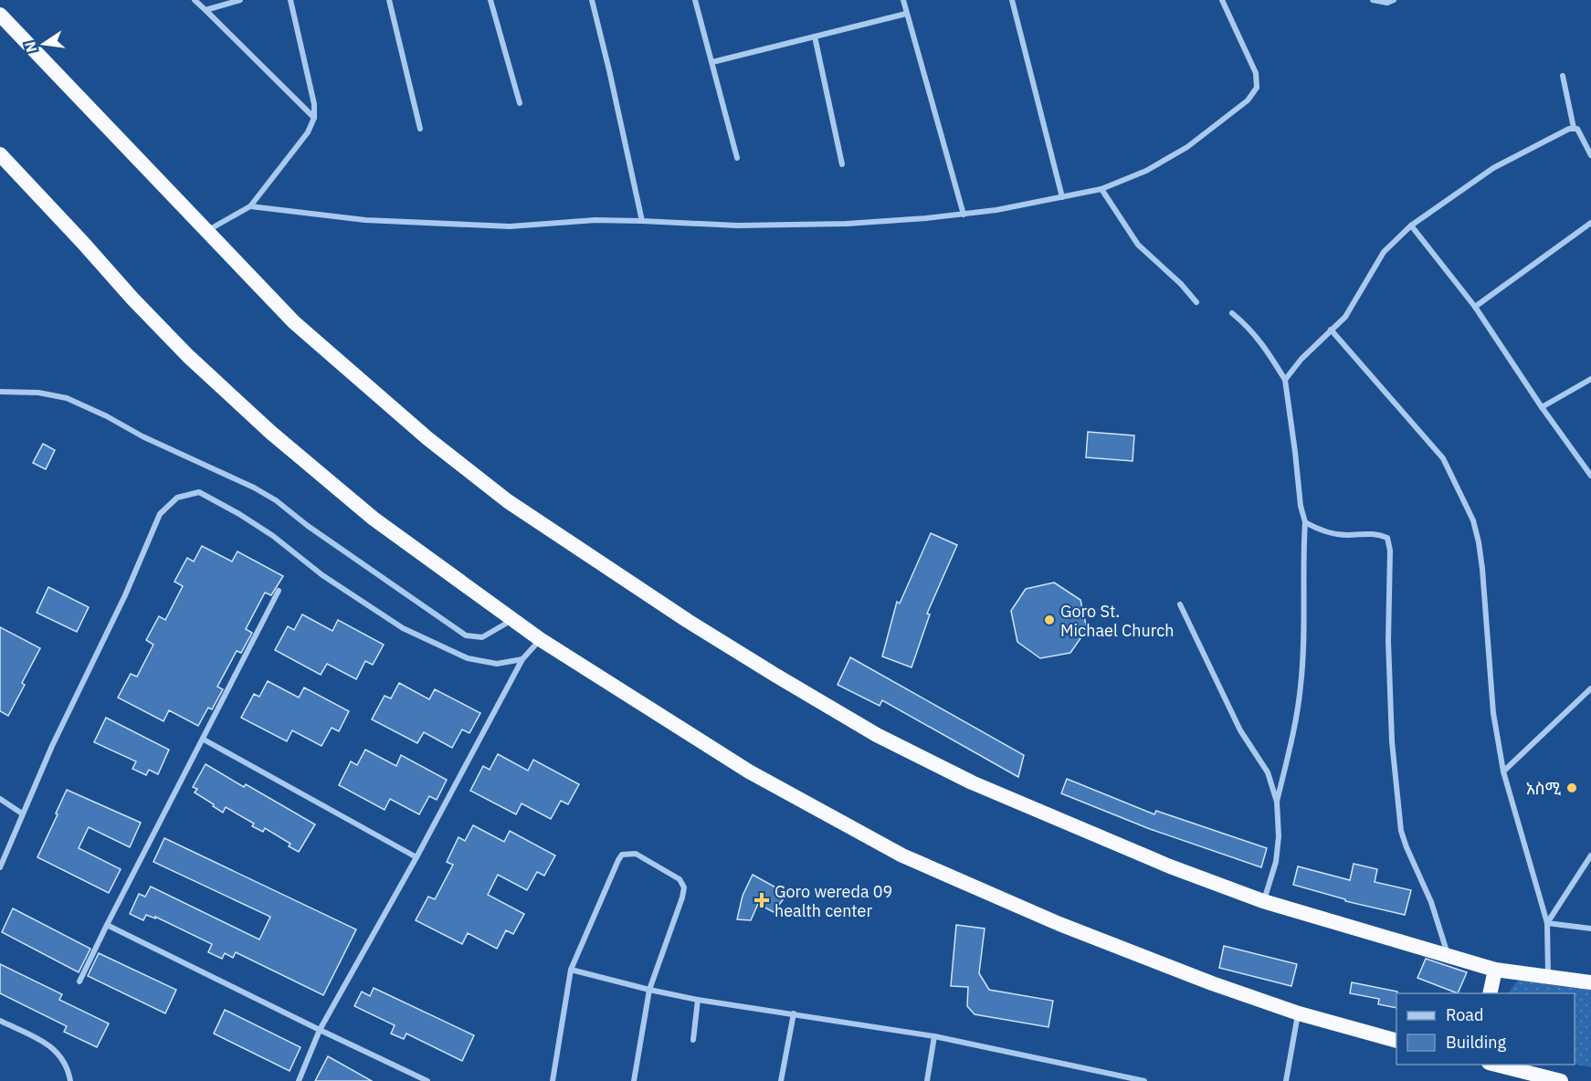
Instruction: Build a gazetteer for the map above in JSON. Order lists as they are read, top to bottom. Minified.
{"places":{"other":["Goro St. Michael Church","አስሚ"],"health":["Goro wereda 09 health center"]},"legend":["Road","Building"],"north":"left"}
